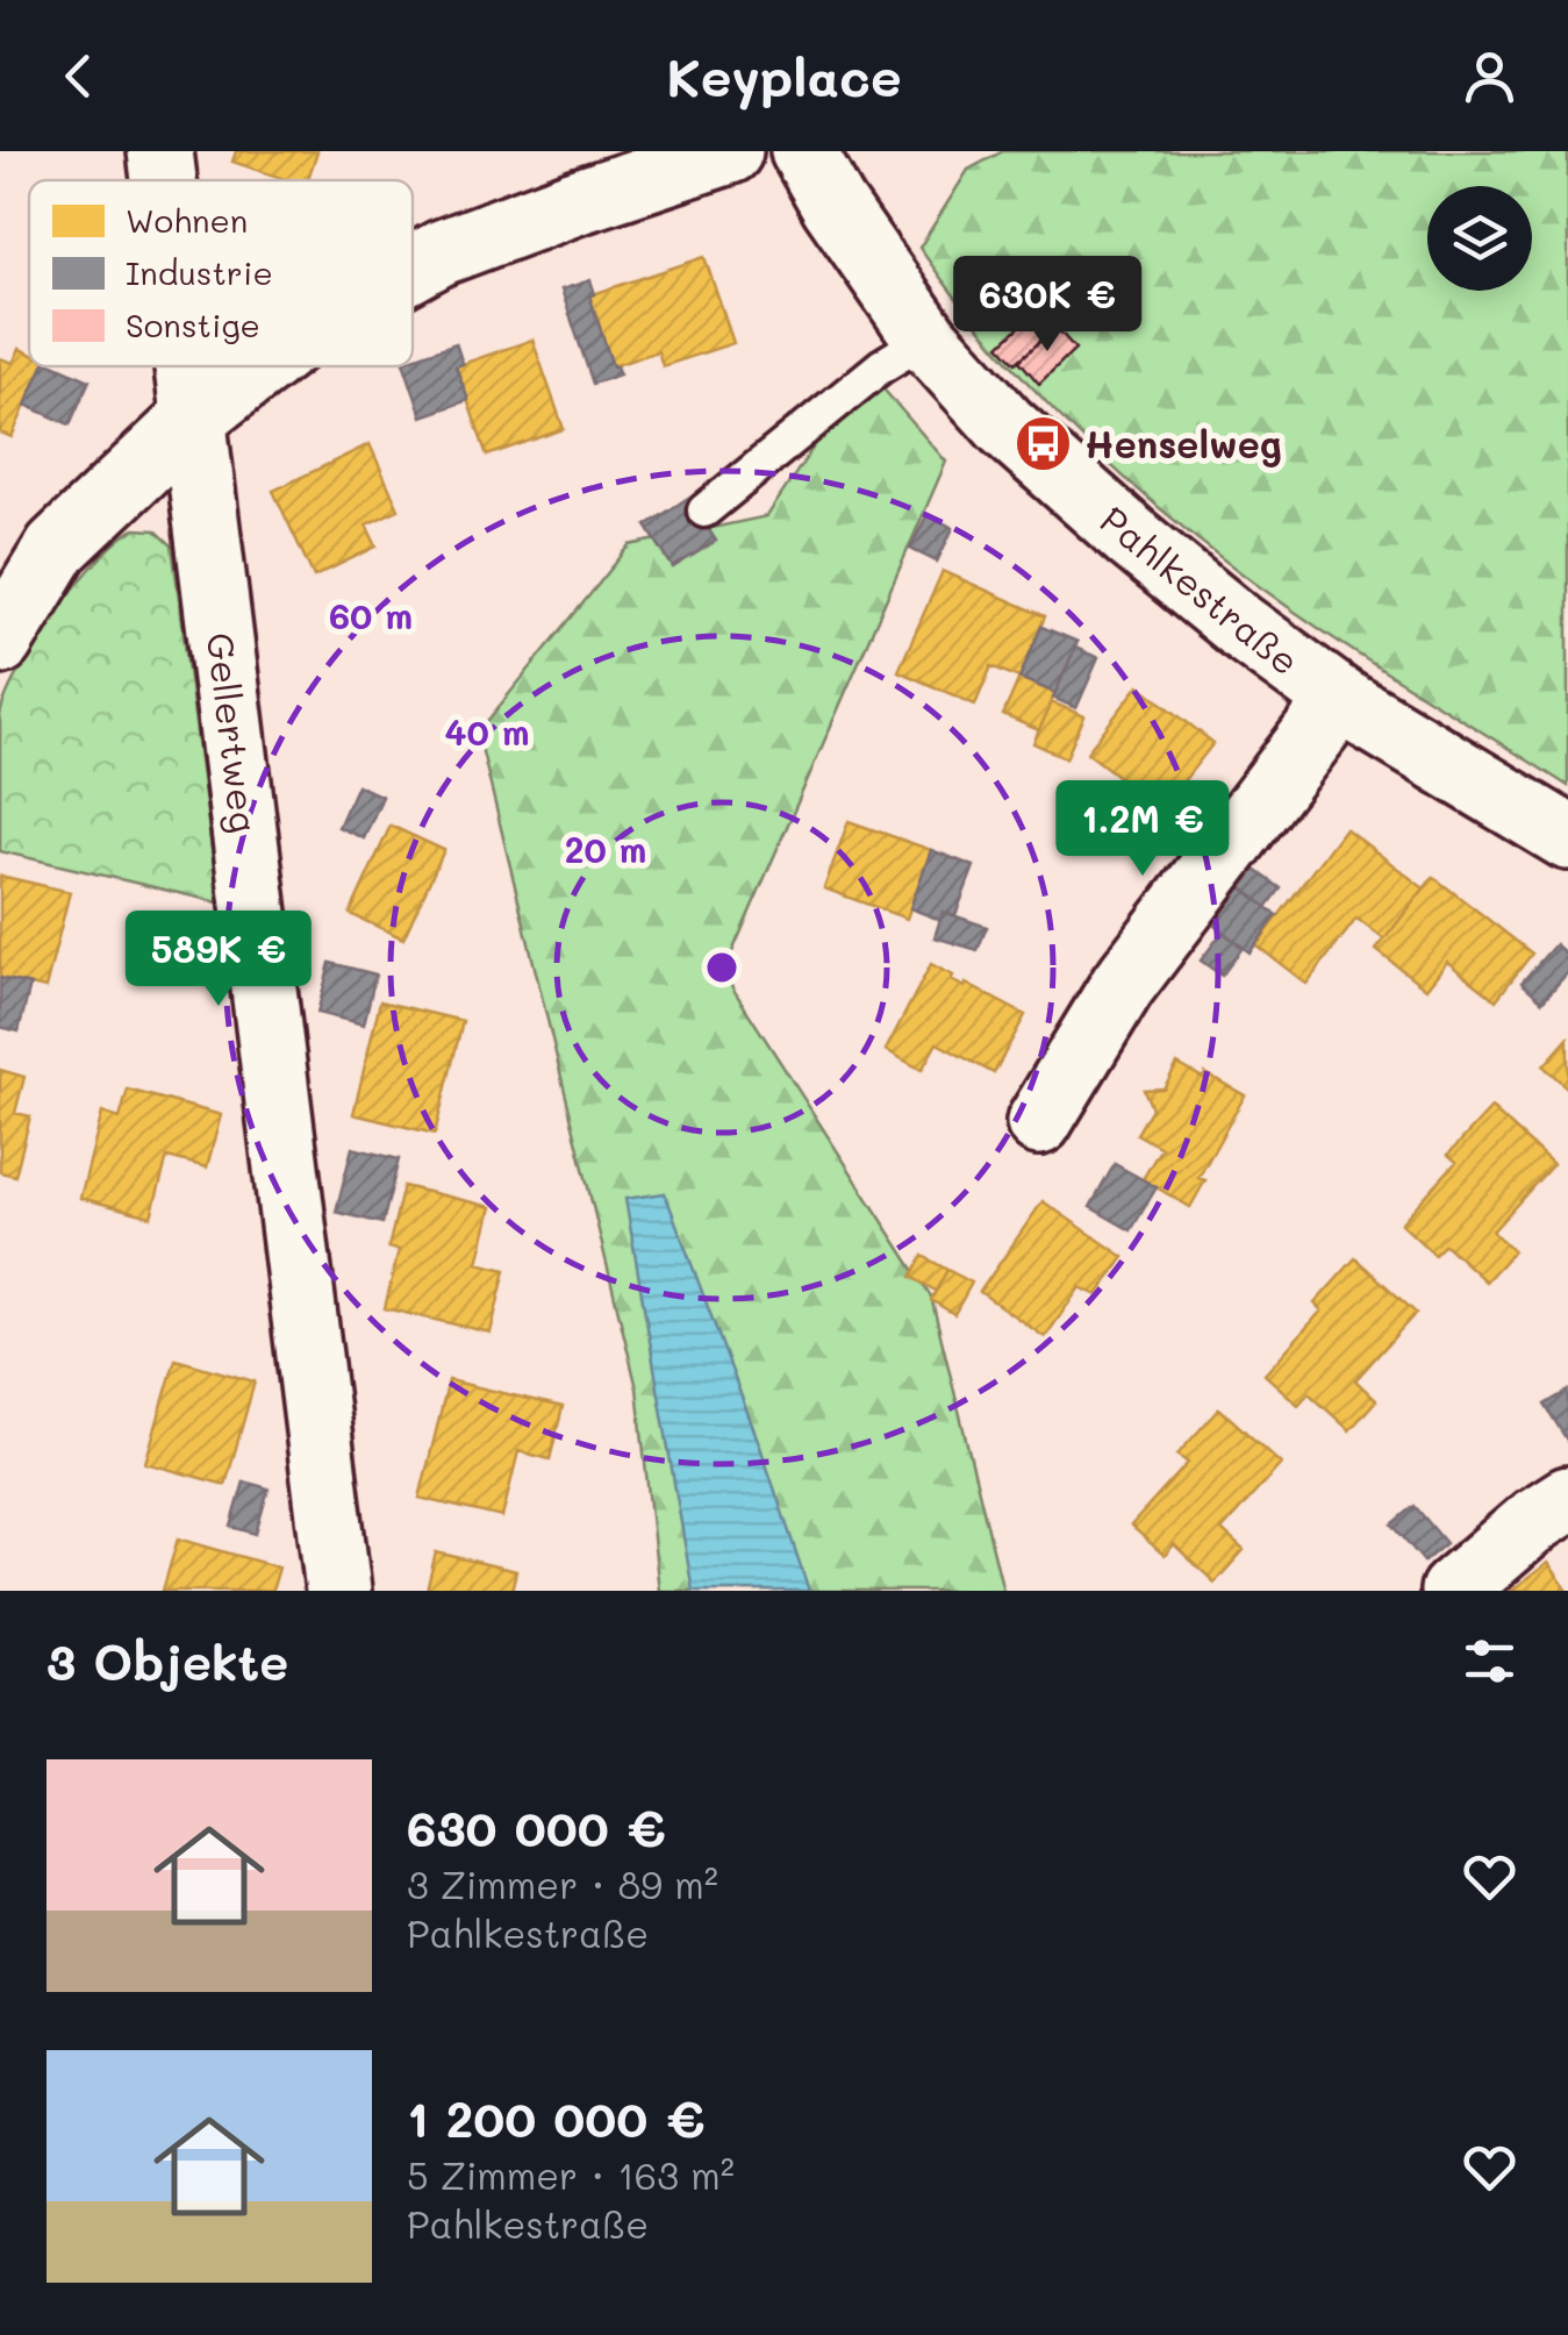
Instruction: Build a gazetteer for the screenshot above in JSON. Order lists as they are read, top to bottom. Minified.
{"streets":{"street":["Pahlkestraße","Gellertweg"]},"places":{"bus stop":["Henselweg"]},"legend":["Wohnen","Industrie","Sonstige"],"page":{"header":"Keyplace","price":["630K €","1.2M €","589K €"],"heading":"3 Objekte","list":[{"name":"630 000 €","note":"3 Zimmer · 89 m² · Pahlkestraße"},{"name":"1 200 000 €","note":"5 Zimmer · 163 m² · Pahlkestraße"}]},"rings":["60 m","40 m","20 m"]}
